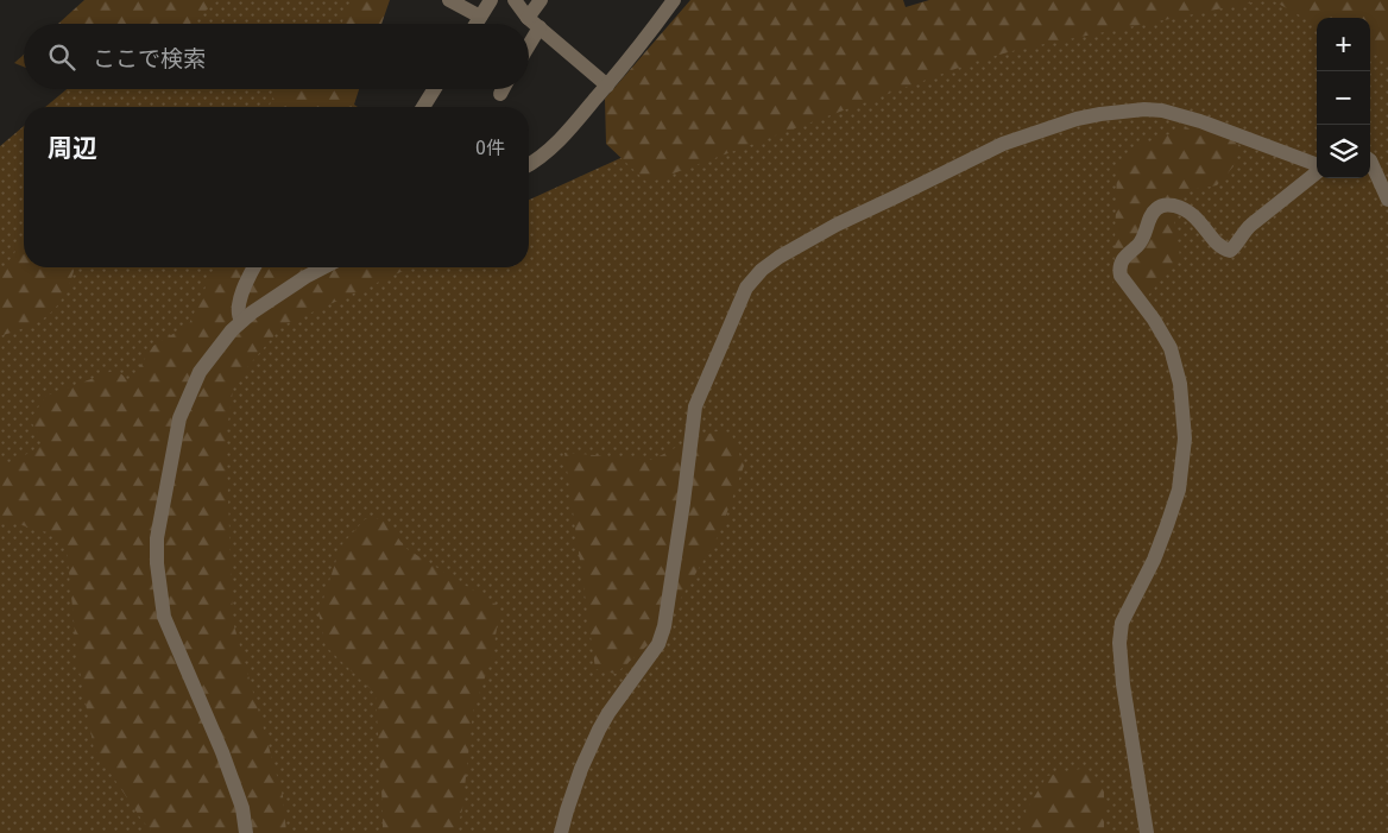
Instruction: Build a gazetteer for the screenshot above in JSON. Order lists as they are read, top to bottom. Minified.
{"page":{"map_buttons":["+","−"],"search":"ここで検索","heading":["周辺","0件"]}}
